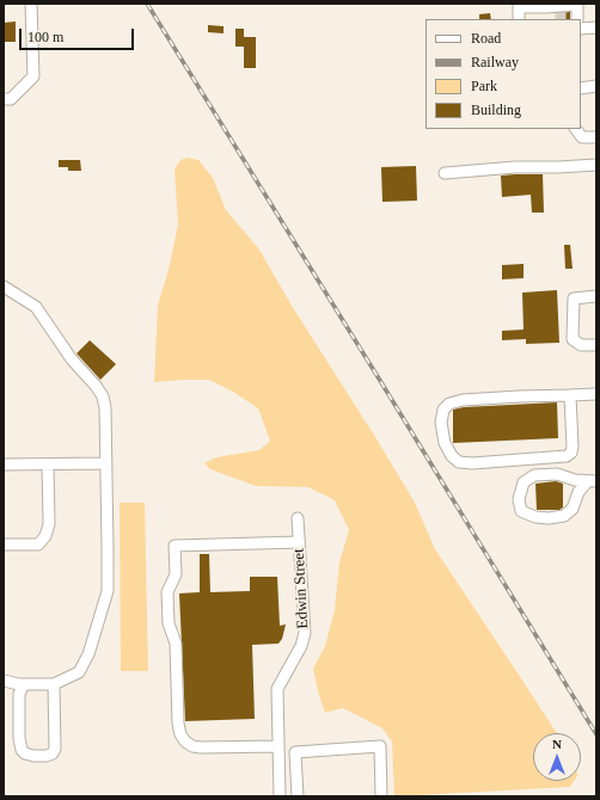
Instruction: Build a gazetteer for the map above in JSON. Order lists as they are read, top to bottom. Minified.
{"streets":{"street":["Edwin Street"]},"legend":["Road","Railway","Park","Building"],"scale_bar":"100 m","north":"top"}
